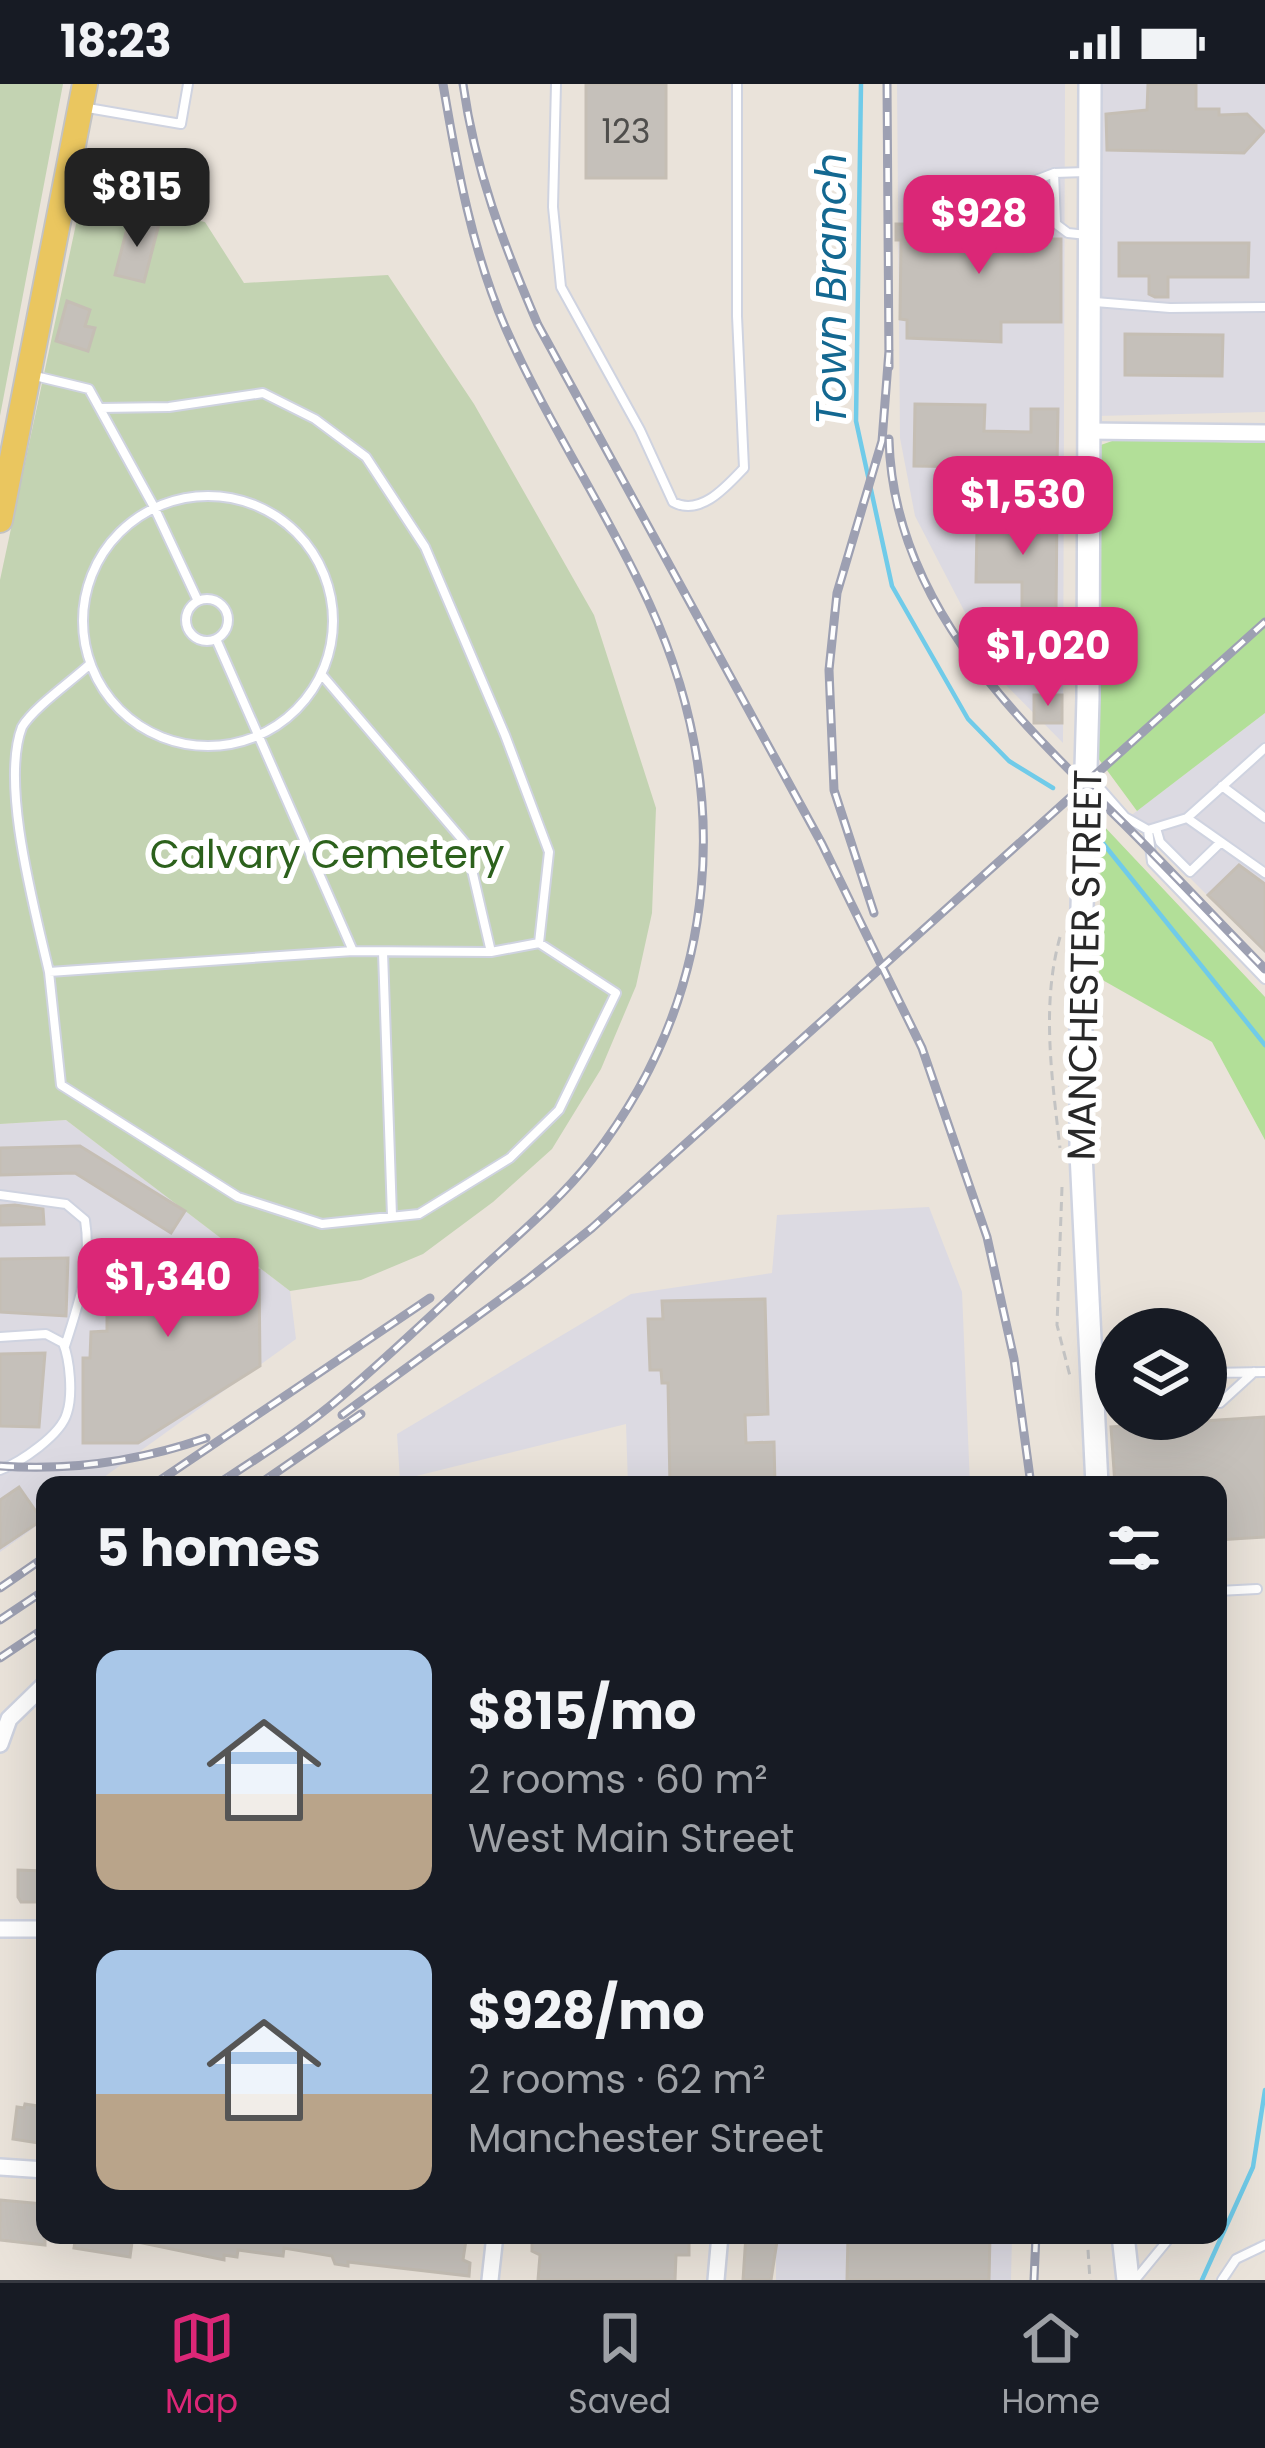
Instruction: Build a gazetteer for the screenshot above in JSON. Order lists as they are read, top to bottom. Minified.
{"streets":{"main road":["MANCHESTER STREET"]},"water":["Town Branch"],"parks":["Calvary Cemetery"],"house_numbers":["123"],"page":{"status":"18:23","price":["$815","$928","$1,530","$1,020","$1,340"],"heading":"5 homes","list":[{"name":"$815/mo","note":"2 rooms · 60 m² · West Main Street"},{"name":"$928/mo","note":"2 rooms · 62 m² · Manchester Street"}],"tabs":["Map","Saved","Home"]}}
